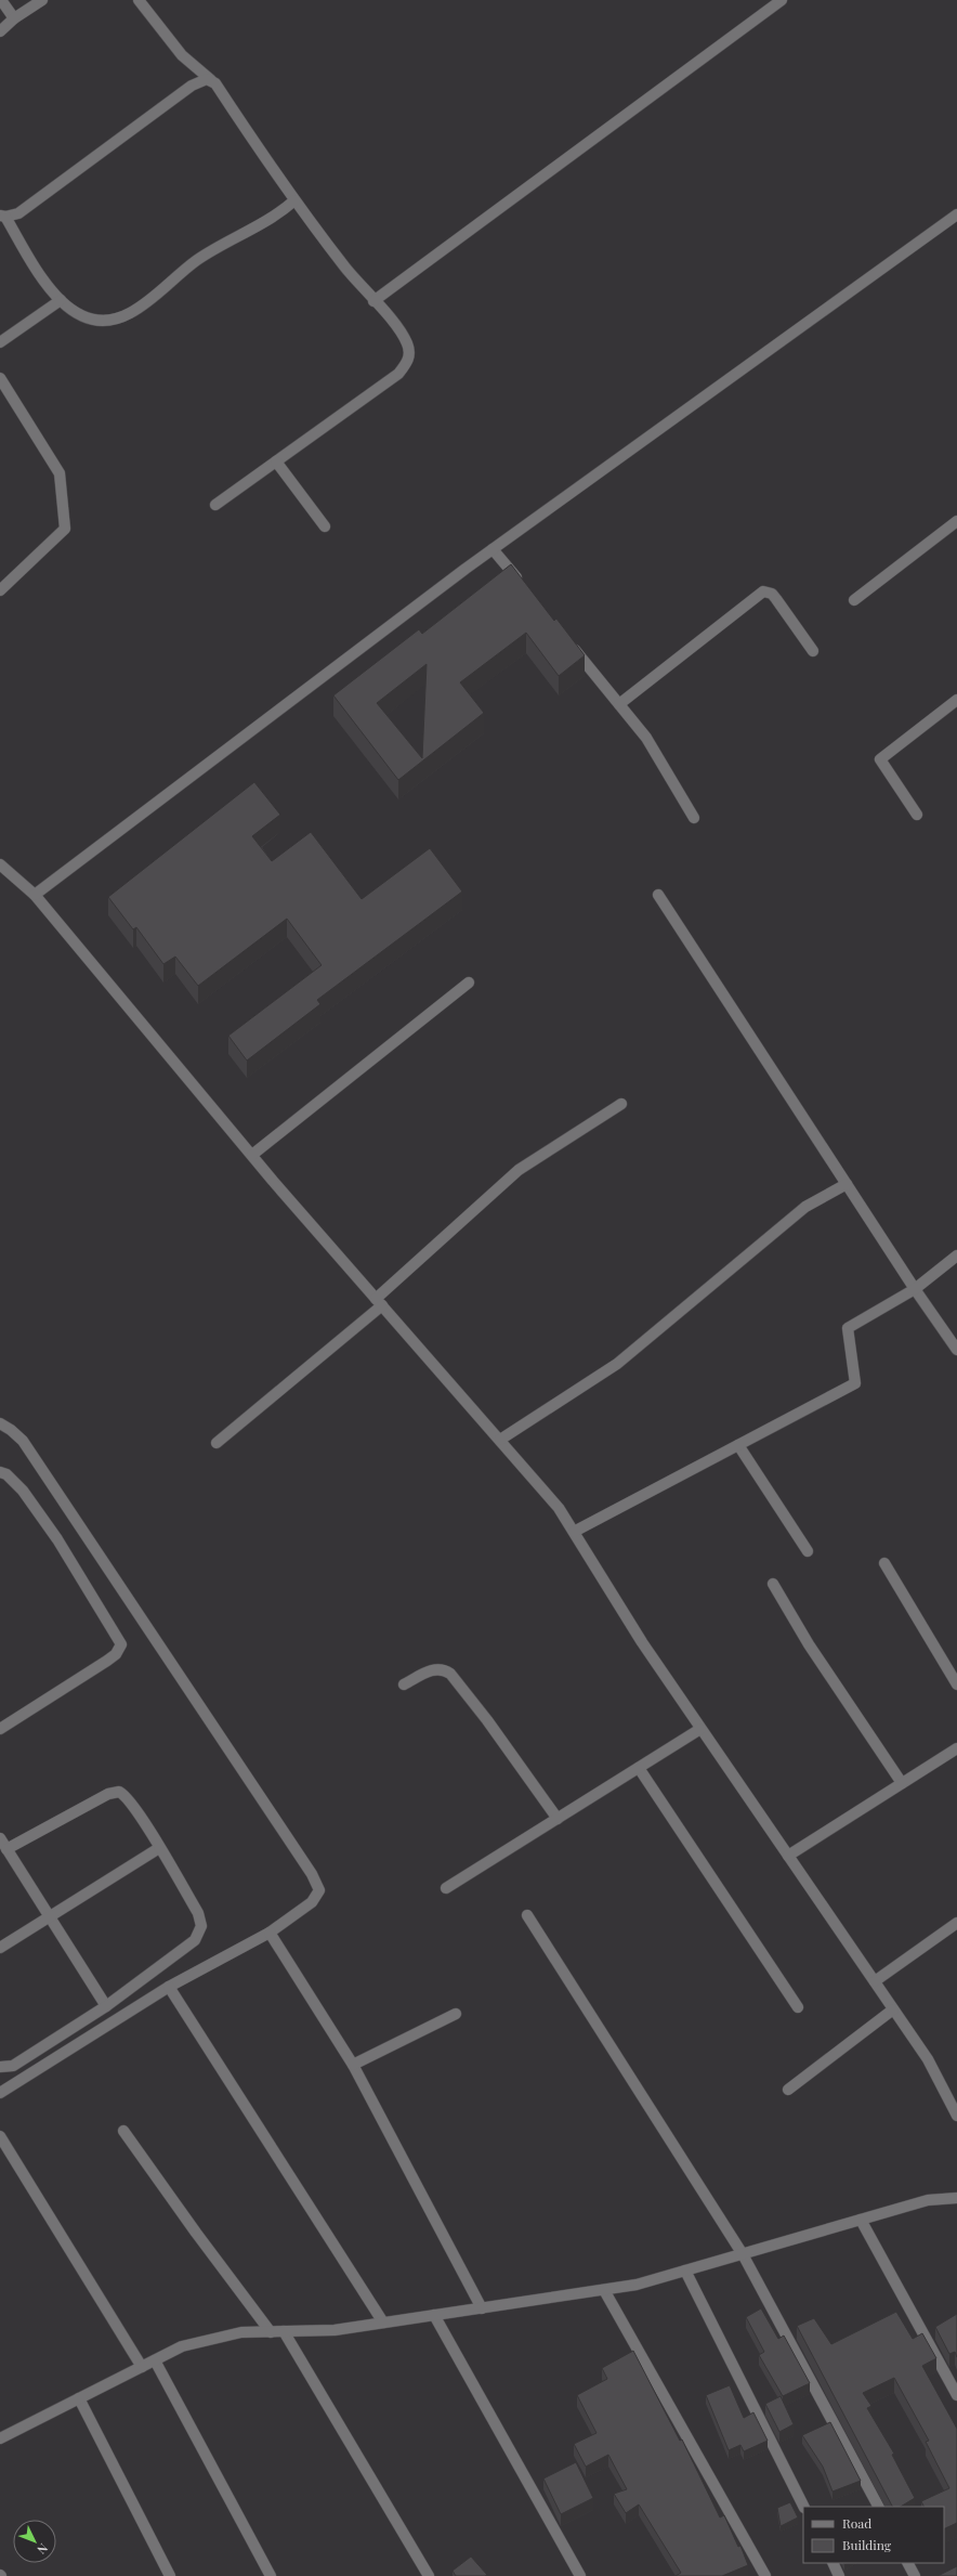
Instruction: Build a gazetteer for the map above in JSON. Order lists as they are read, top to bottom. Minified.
{"legend":["Road","Building"],"north":"bottom right"}
